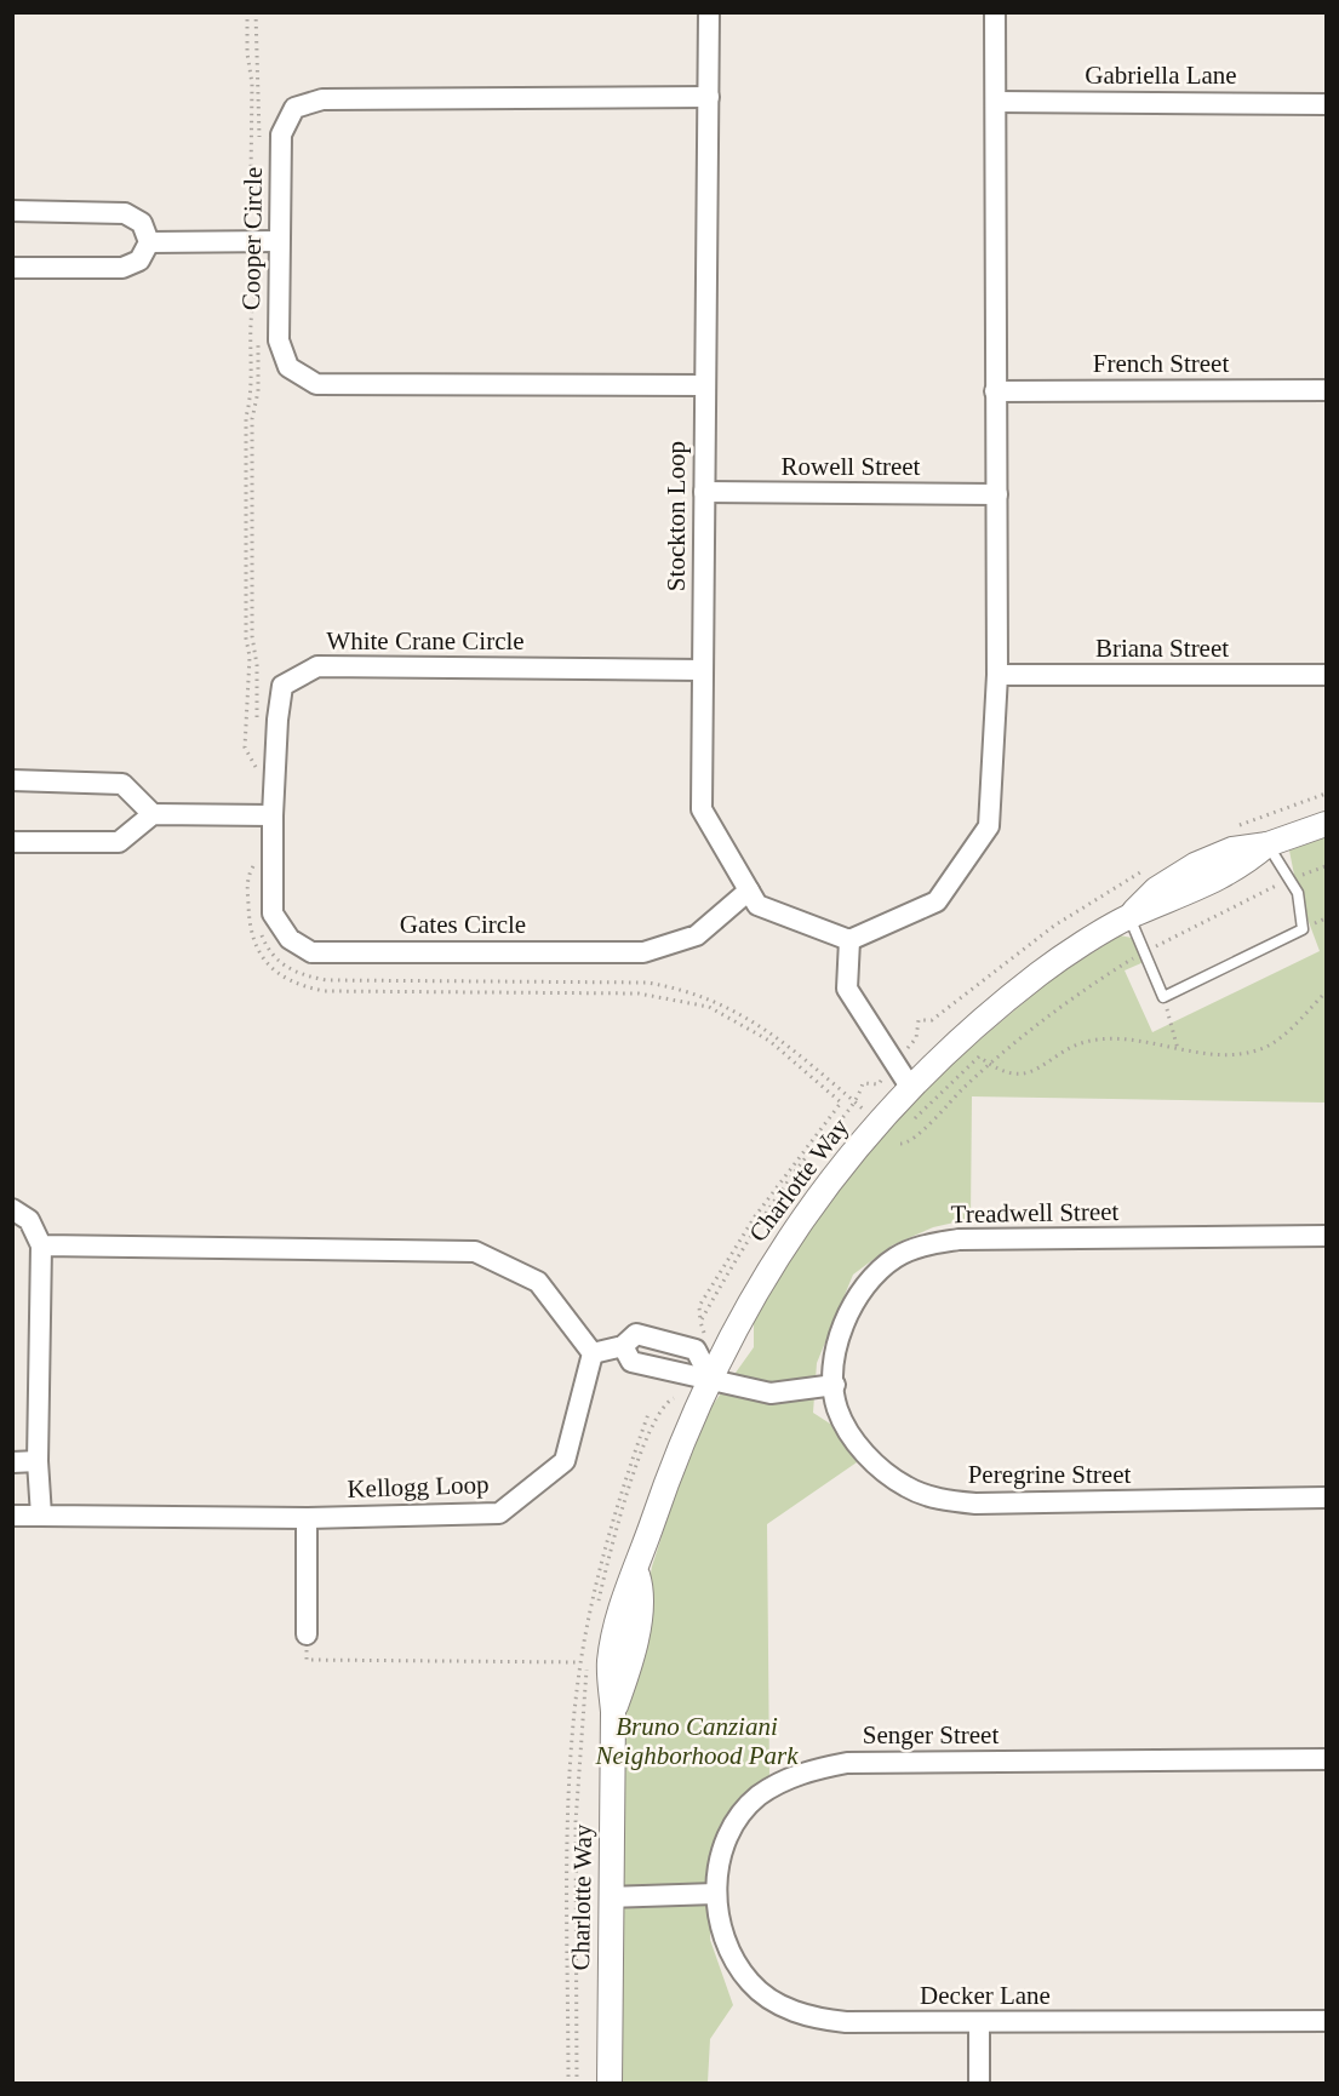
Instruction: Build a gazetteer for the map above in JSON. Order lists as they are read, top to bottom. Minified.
{"streets":{"street":["Gabriella Lane","Cooper Circle","French Street","Rowell Street","Stockton Loop","White Crane Circle","Briana Street","Gates Circle","Charlotte Way","Treadwell Street","Peregrine Street","Kellogg Loop","Senger Street","Decker Lane"]},"crossings":[["Cooper Circle","Stockton Loop"],["Rowell Street","Stockton Loop"],["Stockton Loop","White Crane Circle"],["Stockton Loop","Gates Circle"],["White Crane Circle","Gates Circle"],["Treadwell Street","Peregrine Street"],["Senger Street","Decker Lane"]],"parks":["Bruno Canziani Neighborhood Park"]}
